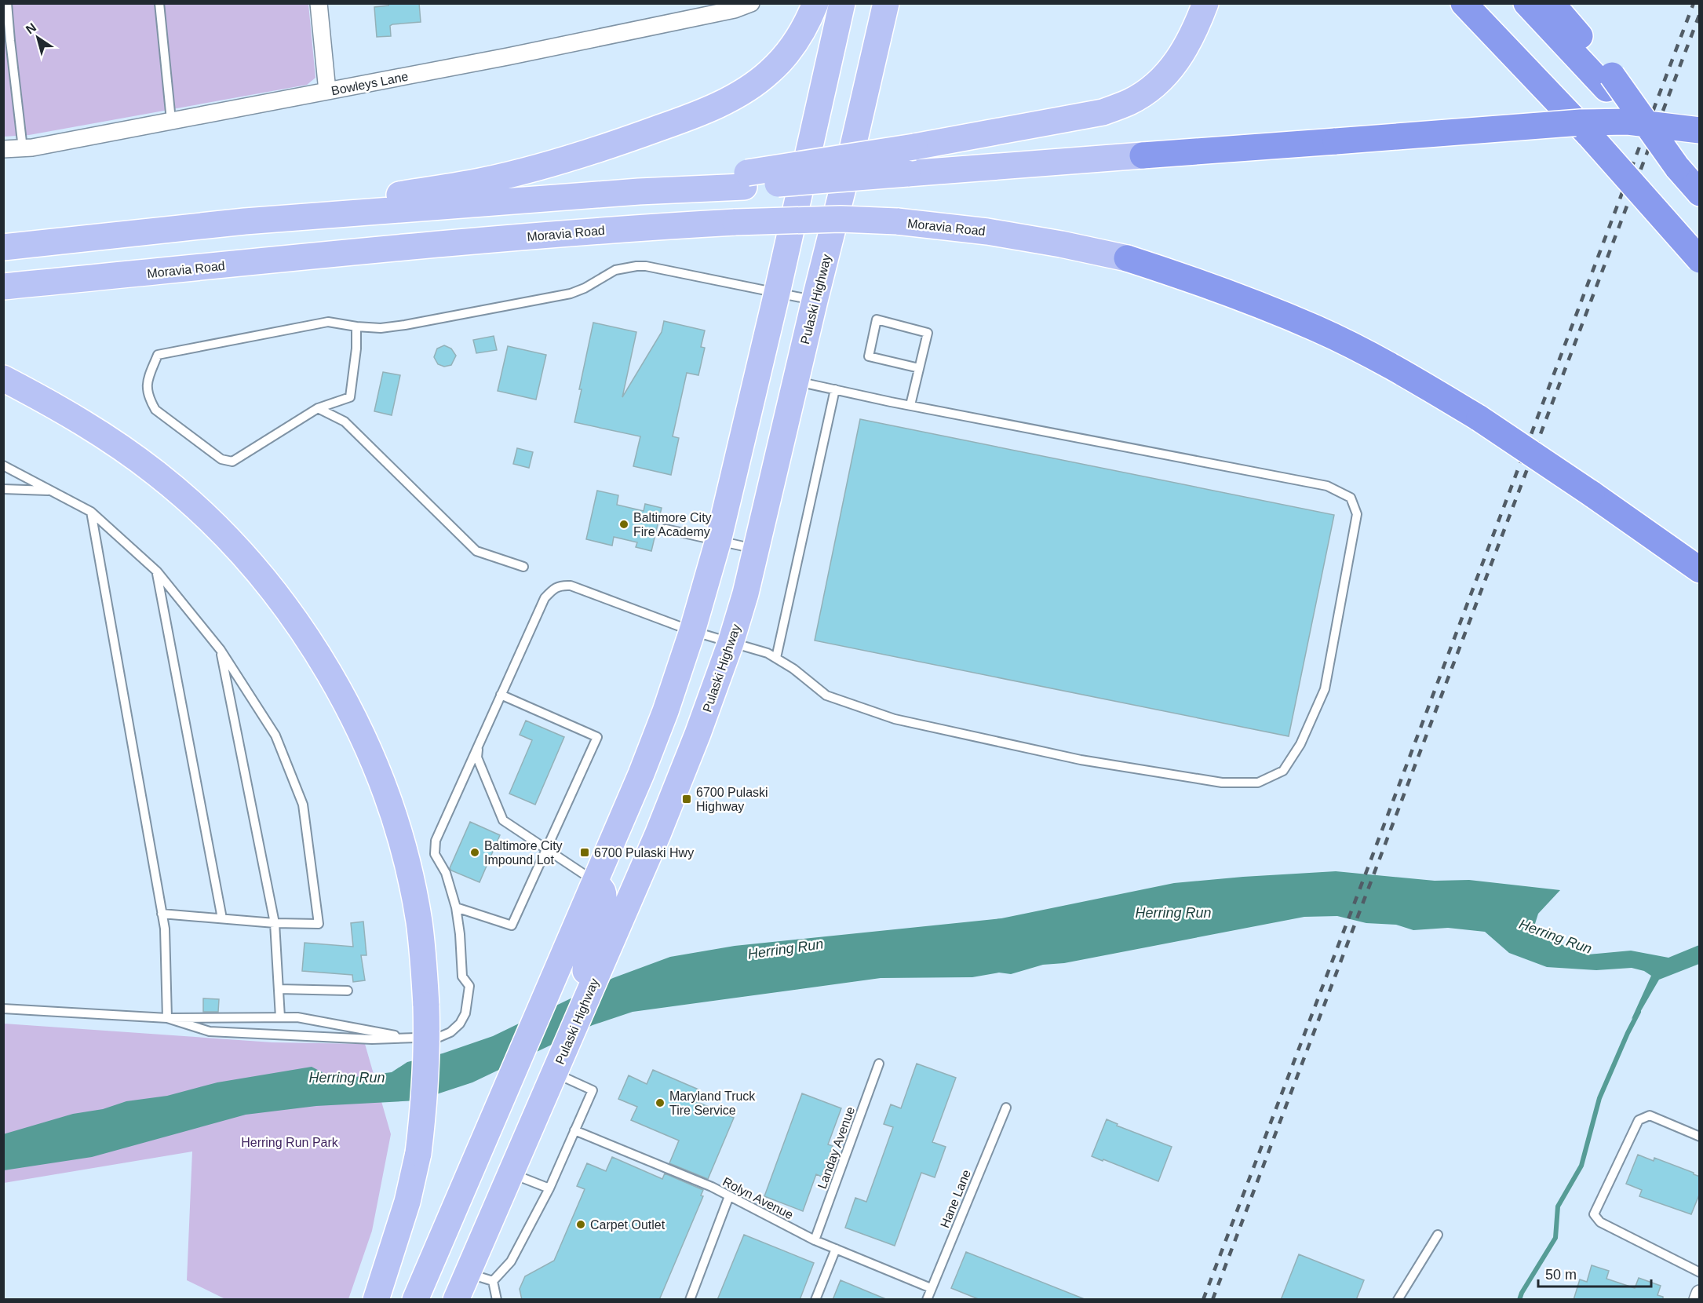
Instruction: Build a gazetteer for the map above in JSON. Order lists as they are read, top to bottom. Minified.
{"streets":{"main road":["Moravia Road","Pulaski Highway"],"street":["Bowleys Lane"],"lane":["Landay Avenue","Rolyn Avenue","Hane Lane"]},"crossings":[["Landay Avenue","Rolyn Avenue"],["Rolyn Avenue","Hane Lane"]],"water":["Herring Run"],"parks":["Herring Run Park"],"places":{"other":["Baltimore City Fire Academy","Baltimore City Impound Lot","Maryland Truck Tire Service","Carpet Outlet"],"transit":["6700 Pulaski Highway","6700 Pulaski Hwy"]},"scale_bar":"50 m","north":"top left"}
